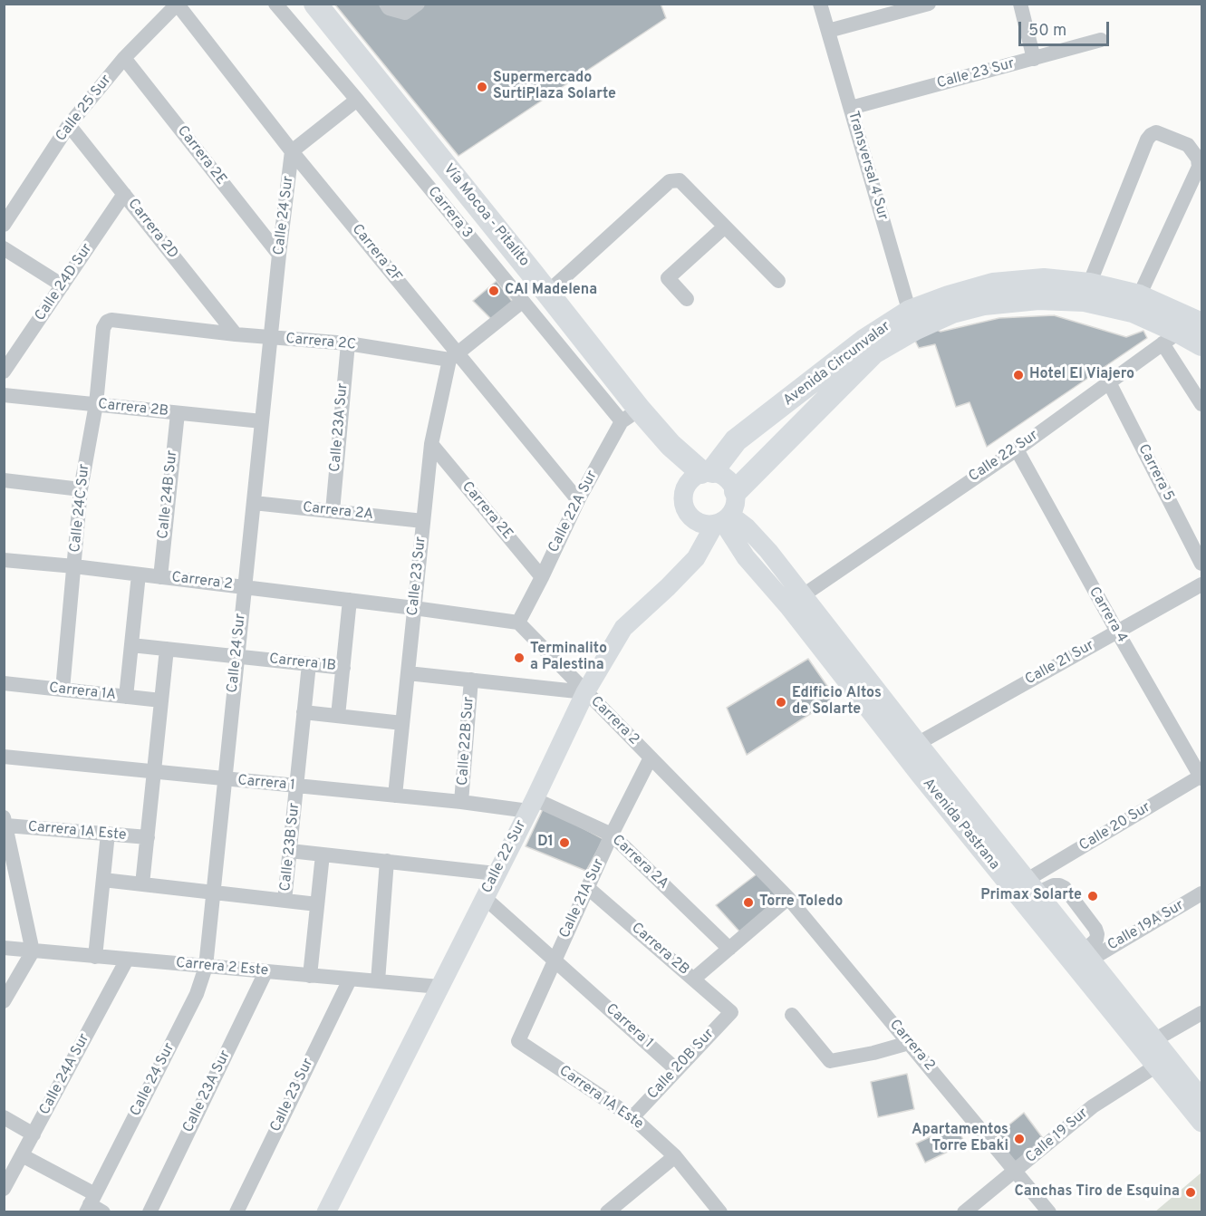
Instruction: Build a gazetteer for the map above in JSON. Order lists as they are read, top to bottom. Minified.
{"streets":{"highway":["Vía Mocoa - Pitalito","Avenida Circunvalar"],"main road":["Calle 22 Sur","Avenida Pastrana"],"street":["Calle 23 Sur","Calle 25 Sur","Carrera 2E","Transversal 4 Sur","Carrera 3","Calle 24 Sur","Carrera 2D","Carrera 2F","Calle 24D Sur","Carrera 2C","Carrera 2B","Calle 23A Sur","Carrera 5","Calle 24B Sur","Calle 24C Sur","Carrera 2A","Calle 22A Sur","Carrera 2","Carrera 4","Carrera 1B","Calle 21 Sur","Carrera 1A","Calle 22B Sur","Carrera 1","Calle 20 Sur","Carrera 1A Este","Calle 23B Sur","Calle 21A Sur","Calle 19A Sur","Carrera 2 Este","Calle 20B Sur","Calle 24A Sur","Calle 19 Sur"]},"crossings":[["Calle 23 Sur","Carrera 2E"],["Calle 23 Sur","Transversal 4 Sur"],["Calle 23 Sur","Carrera 2F"],["Calle 23 Sur","Carrera 2C"],["Calle 23 Sur","Carrera 2A"],["Calle 23 Sur","Carrera 2"],["Calle 23 Sur","Carrera 1"],["Calle 23 Sur","Carrera 2 Este"],["Calle 25 Sur","Carrera 2E"],["Calle 25 Sur","Carrera 2D"],["Calle 25 Sur","Carrera 2F"],["Carrera 2E","Calle 24 Sur"],["Carrera 2E","Calle 22A Sur"],["Transversal 4 Sur","Avenida Circunvalar"],["Carrera 3","Vía Mocoa - Pitalito"],["Carrera 3","Calle 22A Sur"],["Calle 24 Sur","Carrera 2F"],["Calle 24 Sur","Carrera 2C"],["Calle 24 Sur","Carrera 2B"],["Calle 24 Sur","Carrera 2A"],["Calle 24 Sur","Carrera 2"],["Calle 24 Sur","Carrera 1B"],["Calle 24 Sur","Carrera 1"],["Calle 24 Sur","Carrera 2 Este"],["Vía Mocoa - Pitalito","Avenida Circunvalar"],["Vía Mocoa - Pitalito","Calle 22 Sur"],["Vía Mocoa - Pitalito","Calle 22A Sur"],["Vía Mocoa - Pitalito","Avenida Pastrana"],["Carrera 2D","Calle 24D Sur"],["Carrera 2D","Carrera 2C"],["Carrera 2F","Carrera 2C"],["Carrera 2F","Calle 22A Sur"],["Carrera 2C","Calle 23A Sur"],["Carrera 2C","Calle 24C Sur"],["Avenida Circunvalar","Calle 22 Sur"],["Avenida Circunvalar","Avenida Pastrana"],["Carrera 2B","Calle 24B Sur"],["Carrera 2B","Calle 24C Sur"],["Carrera 2B","Calle 21A Sur"],["Carrera 2B","Calle 20B Sur"],["Calle 23A Sur","Carrera 2A"],["Calle 23A Sur","Carrera 2 Este"],["Calle 22 Sur","Carrera 5"],["Calle 22 Sur","Carrera 2A"],["Calle 22 Sur","Carrera 2"],["Calle 22 Sur","Carrera 4"],["Calle 22 Sur","Carrera 1"],["Calle 22 Sur","Avenida Pastrana"],["Calle 22 Sur","Carrera 2 Este"],["Calle 24B Sur","Carrera 2"],["Calle 24C Sur","Carrera 2"],["Calle 24C Sur","Carrera 1A"],["Carrera 2A","Carrera 1"],["Carrera 2A","Calle 21A Sur"],["Calle 22A Sur","Carrera 2"],["Carrera 2","Calle 21A Sur"],["Carrera 2","Calle 19 Sur"],["Carrera 4","Calle 21 Sur"],["Carrera 4","Calle 20 Sur"],["Carrera 1B","Calle 23B Sur"],["Calle 21 Sur","Avenida Pastrana"],["Calle 22B Sur","Carrera 1"],["Carrera 1","Calle 23B Sur"],["Carrera 1","Calle 21A Sur"],["Carrera 1","Calle 20B Sur"],["Avenida Pastrana","Calle 20 Sur"],["Avenida Pastrana","Calle 19A Sur"],["Avenida Pastrana","Calle 19 Sur"],["Carrera 1A Este","Calle 21A Sur"],["Carrera 1A Este","Calle 20B Sur"],["Carrera 2 Este","Calle 24A Sur"]],"places":["Supermercado SurtiPlaza Solarte","CAI Madelena","Hotel El Viajero","Terminalito a Palestina","Edificio Altos de Solarte","D1","Primax Solarte","Torre Toledo","Apartamentos Torre Ebaki","Canchas Tiro de Esquina"],"scale_bar":"50 m"}
